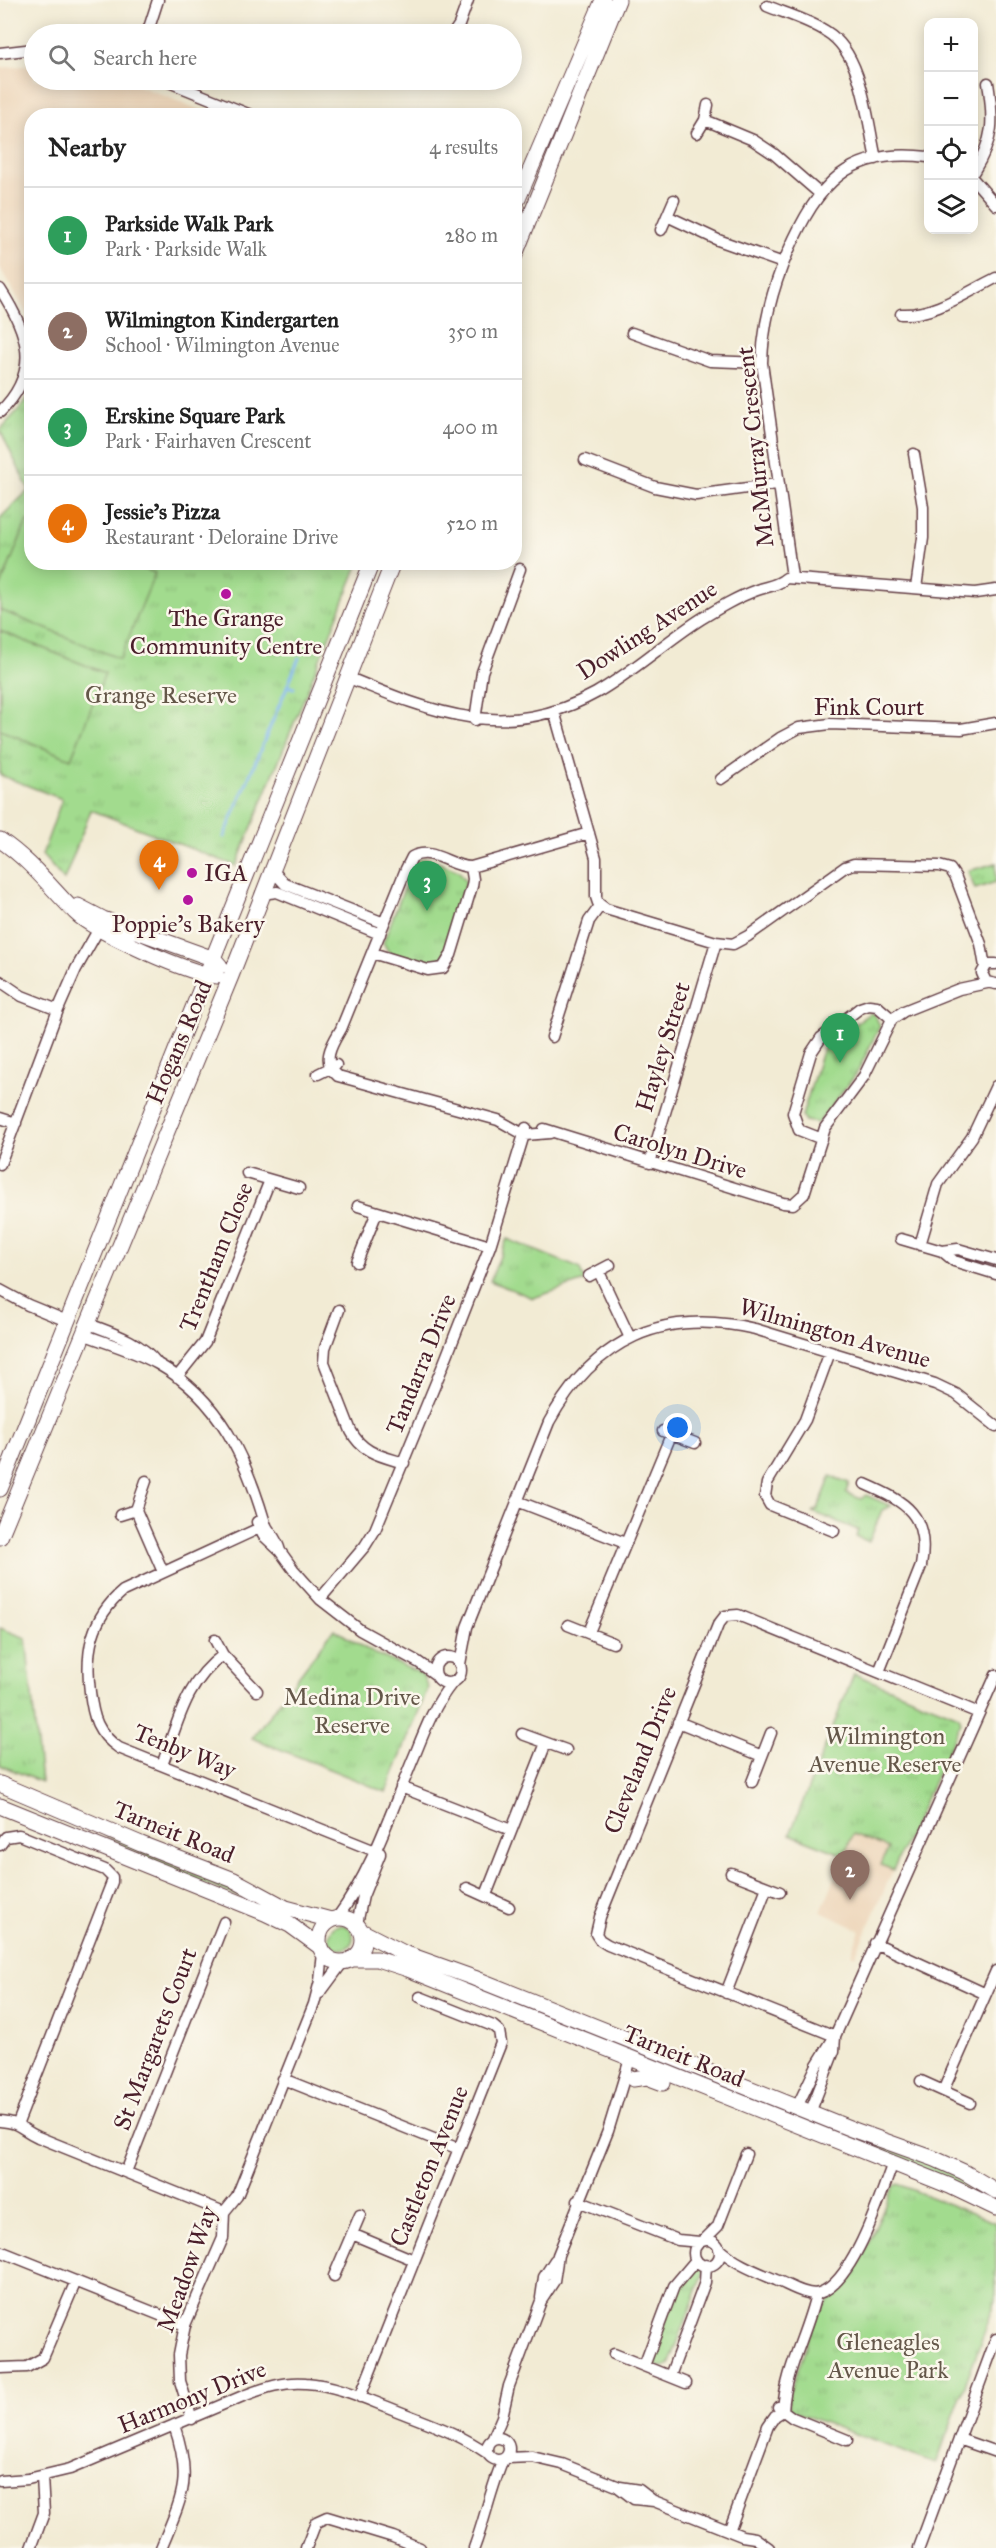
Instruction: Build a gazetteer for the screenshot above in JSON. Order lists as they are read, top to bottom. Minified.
{"streets":{"street":["McMurray Crescent","Dowling Avenue","Fink Court","Hogans Road","Hayley Street","Carolyn Drive","Trentham Close","Wilmington Avenue","Tandarra Drive","Tenby Way","Cleveland Drive","Tarneit Road","St Margarets Court","Castleton Avenue","Meadow Way","Harmony Drive"]},"crossings":[["McMurray Crescent","Dowling Avenue"],["Dowling Avenue","Hogans Road"],["Hayley Street","Carolyn Drive"],["Carolyn Drive","Tandarra Drive"],["Tarneit Road","Meadow Way"],["Castleton Avenue","Harmony Drive"],["Meadow Way","Harmony Drive"]],"parks":["Grange Reserve","Medina Drive Reserve","Wilmington Avenue Reserve","Gleneagles Avenue Park"],"places":["The Grange Community Centre","IGA","Poppie's Bakery"],"page":{"map_buttons":["+","−"],"search":"Search here","heading":["Nearby","4 results"],"list":[{"mark":"1","name":"Parkside Walk Park","note":"Park · Parkside Walk","value":"280 m"},{"mark":"2","name":"Wilmington Kindergarten","note":"School · Wilmington Avenue","value":"350 m"},{"mark":"3","name":"Erskine Square Park","note":"Park · Fairhaven Crescent","value":"400 m"},{"mark":"4","name":"Jessie's Pizza","note":"Restaurant · Deloraine Drive","value":"520 m"}],"pins":["4","3","1","2"]}}
